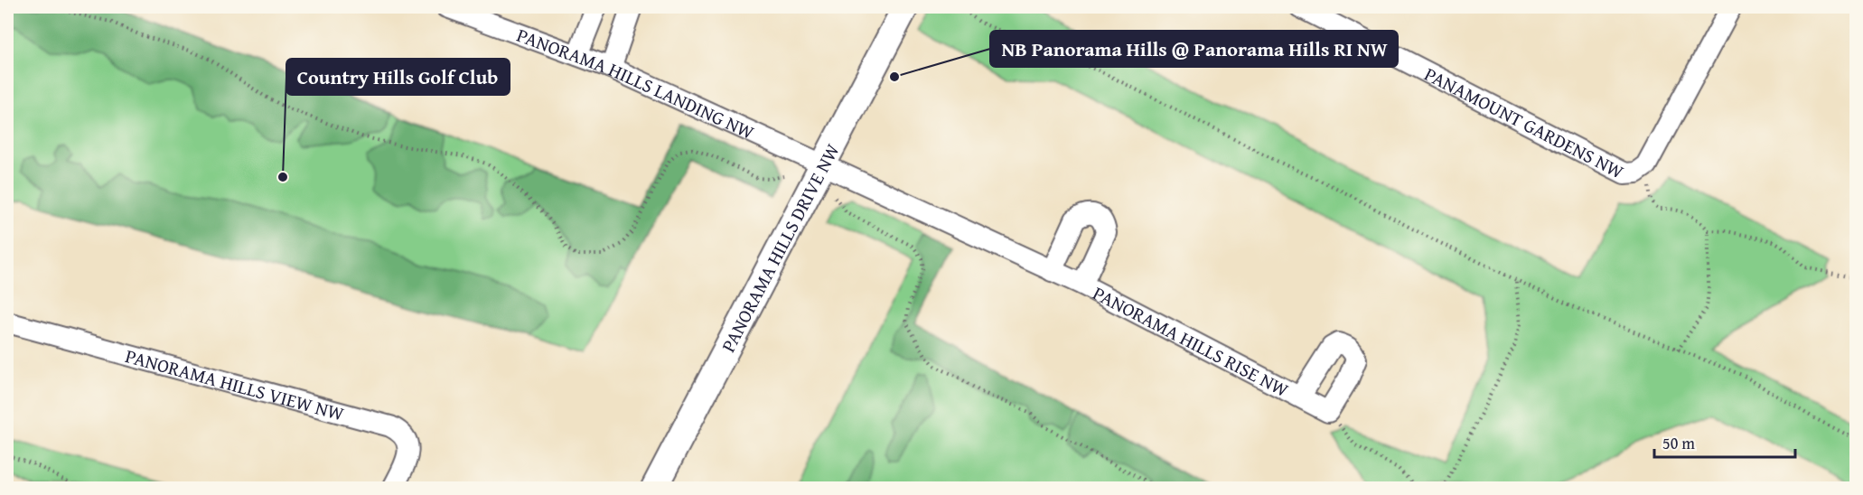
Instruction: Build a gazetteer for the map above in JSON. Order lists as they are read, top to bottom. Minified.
{"streets":{"street":["PANORAMA HILLS LANDING NW","PANAMOUNT GARDENS NW","PANORAMA HILLS DRIVE NW","PANORAMA HILLS RISE NW","PANORAMA HILLS VIEW NW"]},"crossings":[["PANORAMA HILLS LANDING NW","PANORAMA HILLS DRIVE NW"],["PANORAMA HILLS LANDING NW","PANORAMA HILLS RISE NW"],["PANORAMA HILLS DRIVE NW","PANORAMA HILLS RISE NW"]],"places":["NB Panorama Hills @ Panorama Hills RI NW","Country Hills Golf Club"],"scale_bar":"50 m"}
